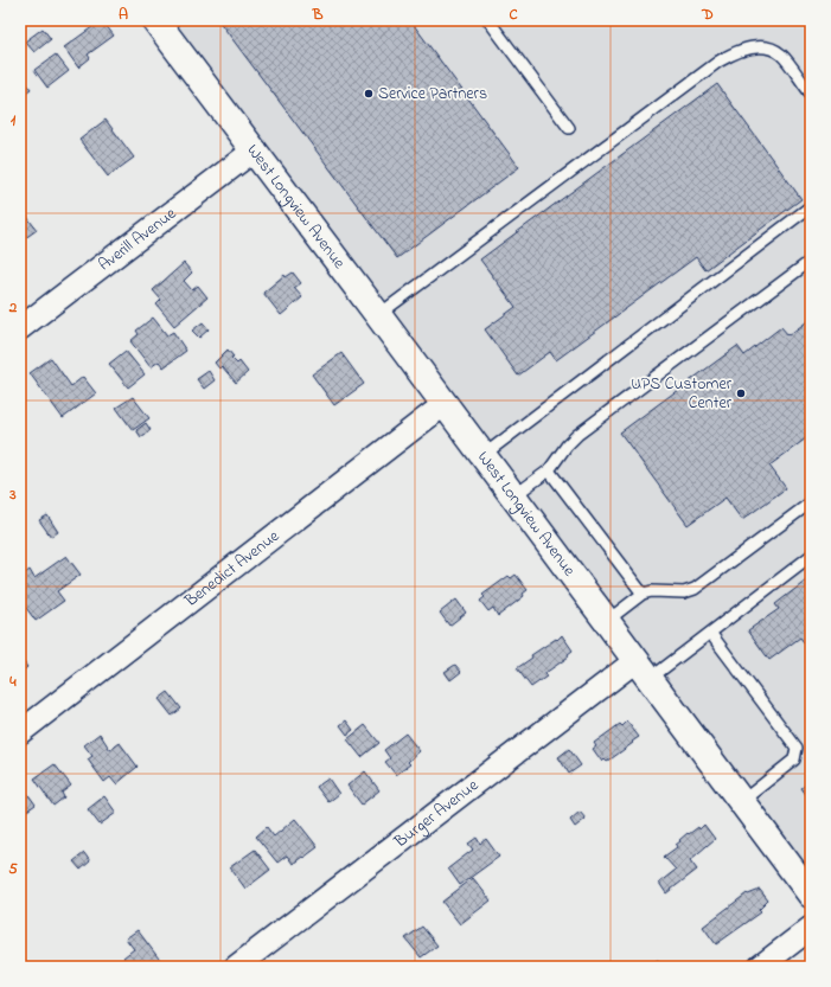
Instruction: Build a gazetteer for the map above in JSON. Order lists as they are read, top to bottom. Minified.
{"streets":{"street":["West Longview Avenue","Averill Avenue","Benedict Avenue","Burger Avenue"]},"crossings":[["West Longview Avenue","Averill Avenue"],["West Longview Avenue","Benedict Avenue"],["West Longview Avenue","Burger Avenue"]],"places":["Service Partners","UPS Customer Center"],"grid":{"columns":["A","B","C","D"],"rows":["1","2","3","4","5"]}}
